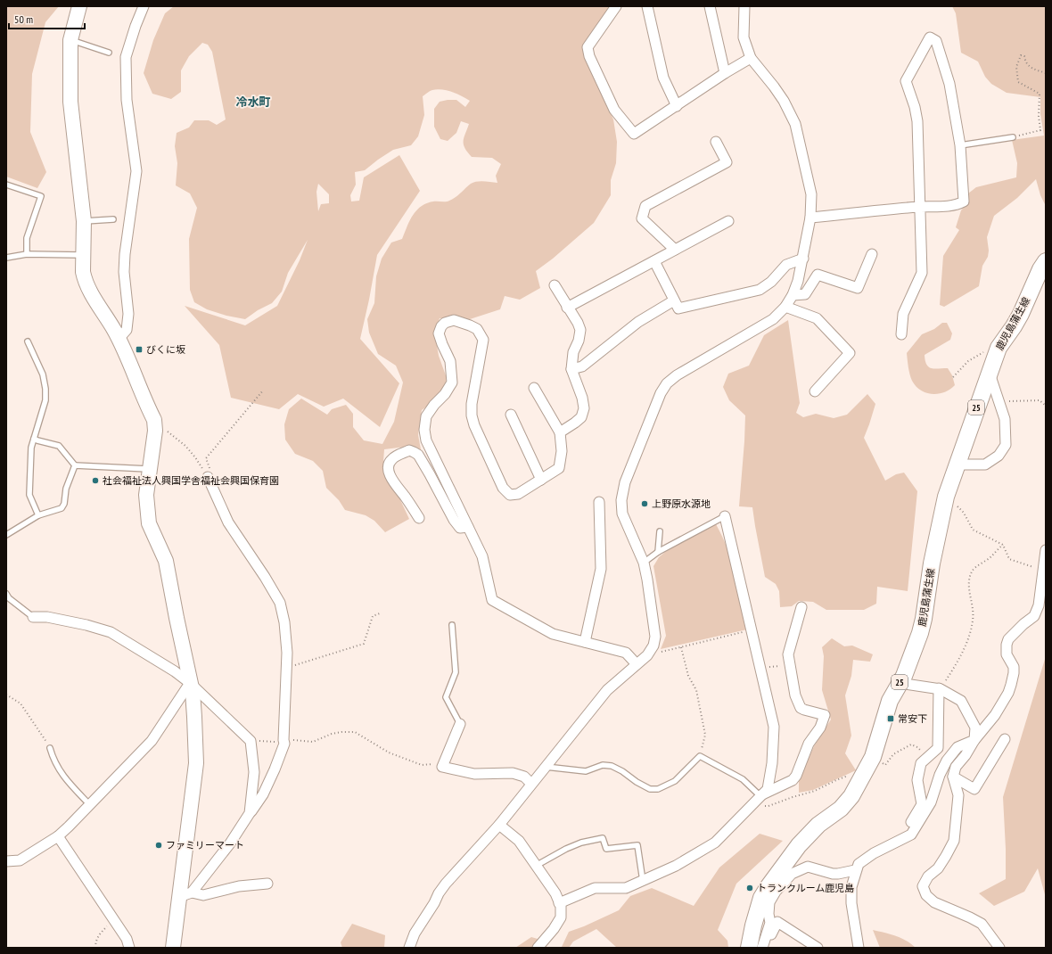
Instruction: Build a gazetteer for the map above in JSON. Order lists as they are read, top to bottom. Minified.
{"streets":{"main road":["鹿児島蒲生線","25"]},"districts":["冷水町"],"places":{"transit":["びくに坂","常安下"],"other":["社会福祉法人興国学舎福祉会興国保育園","上野原水源地","ファミリーマート","トランクルーム鹿児島"]},"scale_bar":"50 m"}
